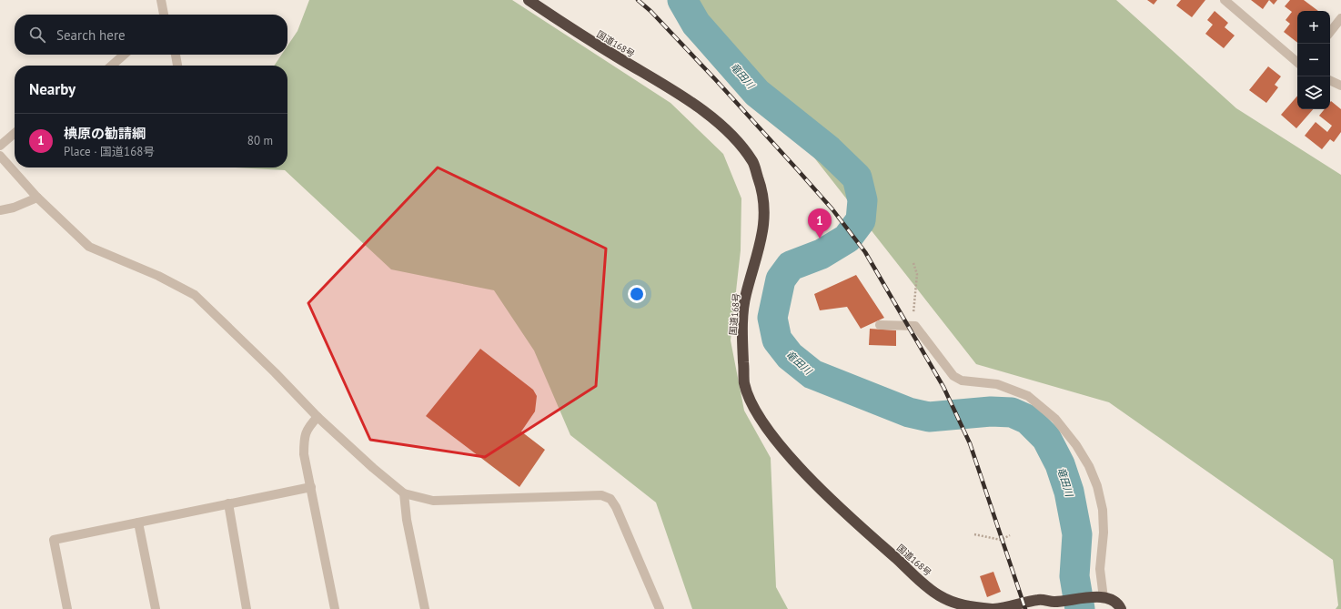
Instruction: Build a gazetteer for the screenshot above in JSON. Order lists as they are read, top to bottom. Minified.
{"streets":{"highway":["国道168号"]},"water":["竜田川"],"page":{"map_buttons":["+","−"],"search":"Search here","heading":"Nearby","list":[{"mark":"1","name":"椣原の勧請綱","note":"Place · 国道168号","value":"80 m"}],"pins":"1"}}
